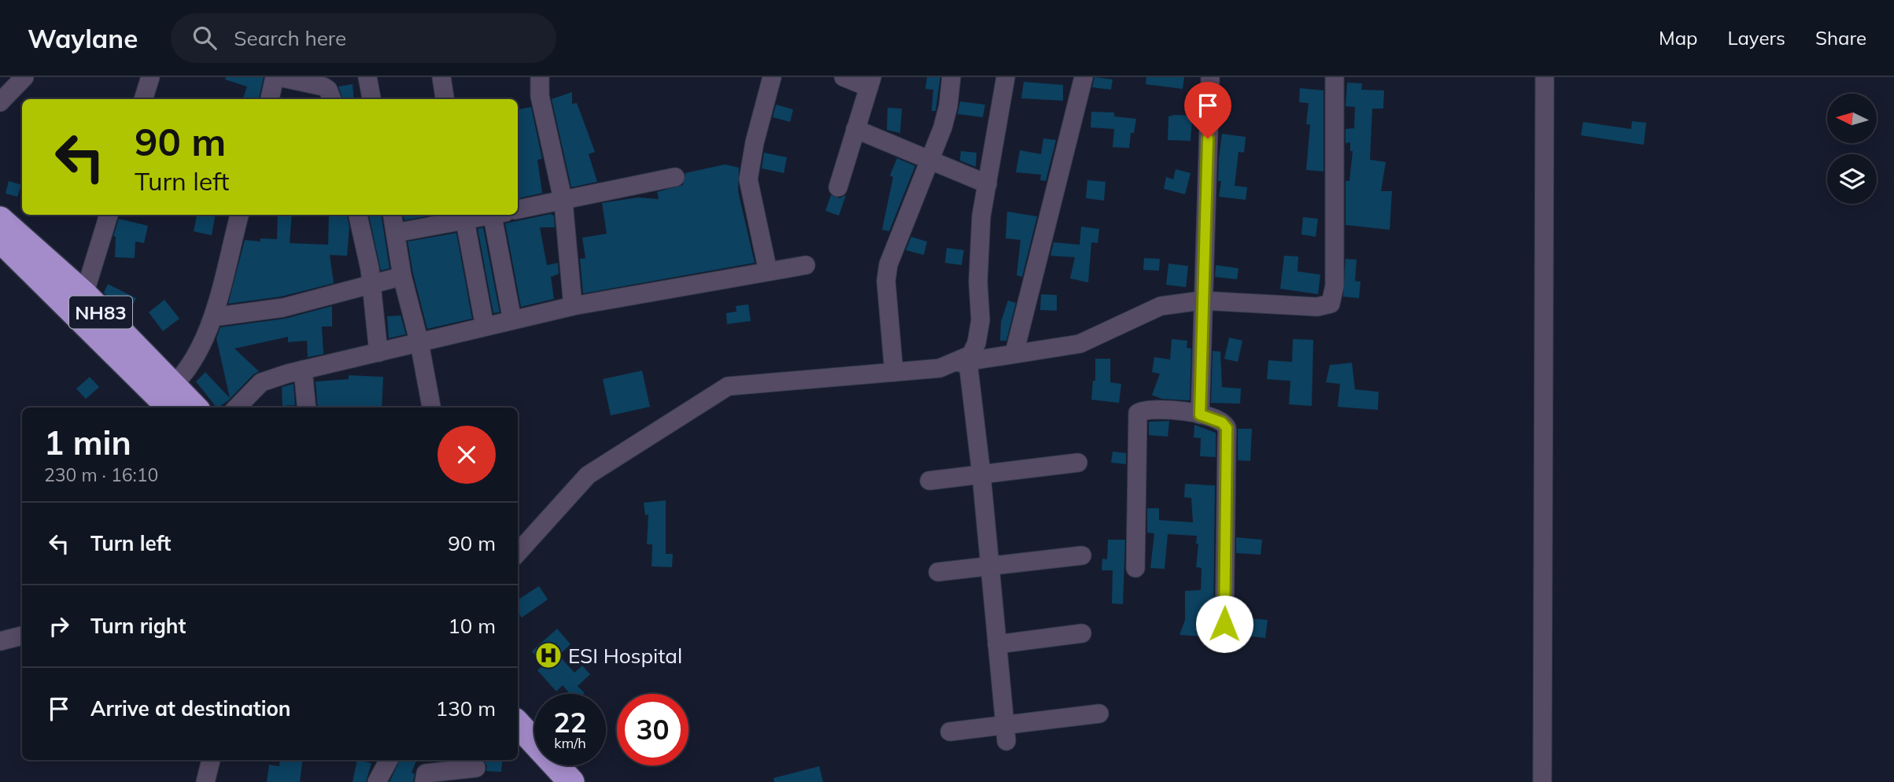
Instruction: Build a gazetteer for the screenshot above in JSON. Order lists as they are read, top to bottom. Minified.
{"streets":{"highway":["NH83"]},"places":{"hospital":["ESI Hospital"]},"north":"left","page":{"header":"Waylane","search":"Search here","nav":["Map","Layers","Share"],"turn":["90 m","Turn left"],"heading":["1 min","230 m · 16:10"],"list":[{"name":"Turn left","value":"90 m"},{"name":"Turn right","value":"10 m"},{"name":"Arrive at destination","value":"130 m"}],"speed":"22 km/h","limit":"30"}}
